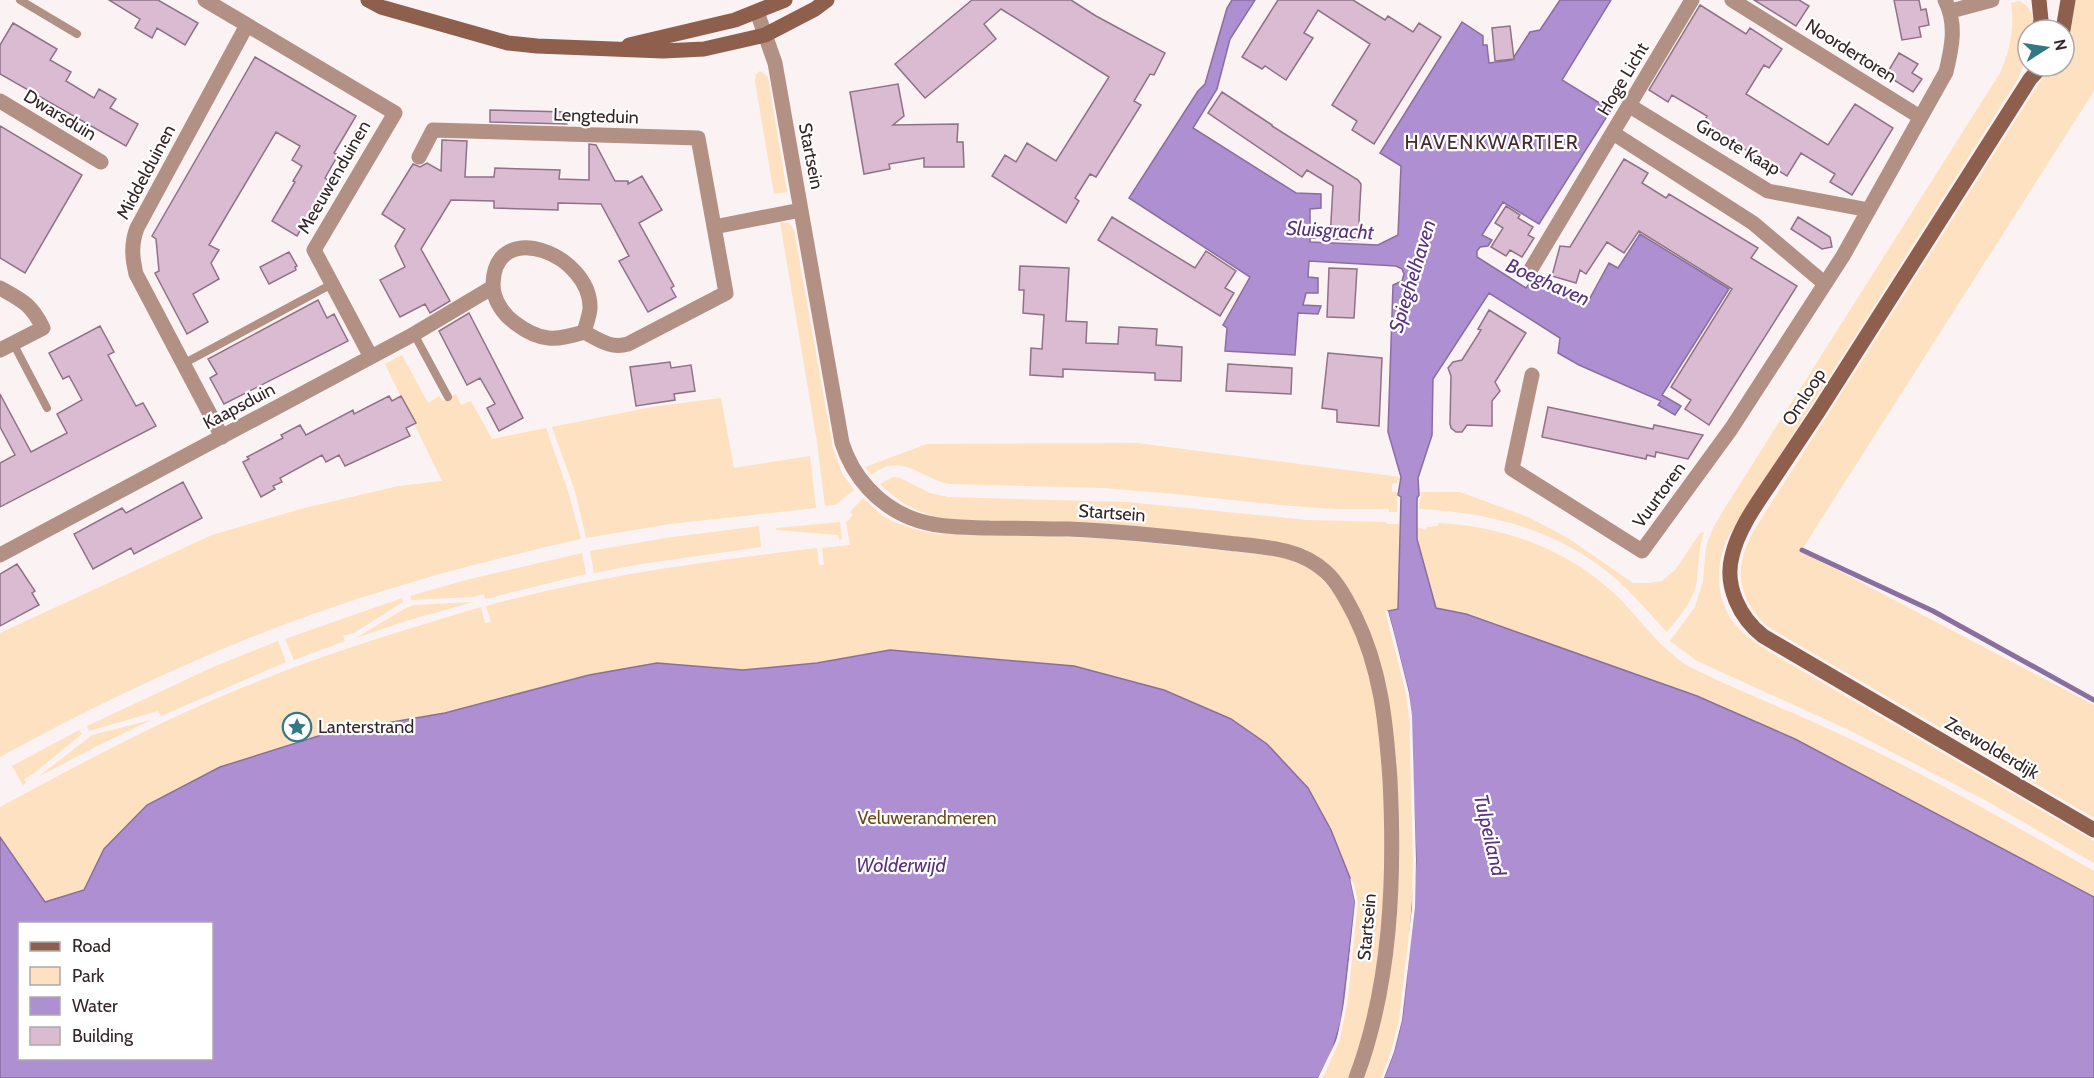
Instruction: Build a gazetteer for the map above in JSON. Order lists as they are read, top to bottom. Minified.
{"streets":{"main road":["Omloop","Zeewolderdijk"],"street":["Noordertoren","Hoge Licht","Dwarsduin","Lengteduin","Groote Kaap","Startsein","Middelduinen","Meeuwenduinen","Kaapsduin","Vuurtoren"]},"crossings":[["Hoge Licht","Groote Kaap"],["Middelduinen","Meeuwenduinen"],["Middelduinen","Kaapsduin"],["Meeuwenduinen","Kaapsduin"],["Omloop","Zeewolderdijk"]],"districts":["HAVENKWARTIER"],"water":["Sluisgracht","Spieghelhaven","Boeghaven","Tulpeiland","Wolderwijd"],"parks":["Veluwerandmeren"],"places":{"place":["Lanterstrand"]},"legend":["Road","Park","Water","Building"],"north":"right"}
